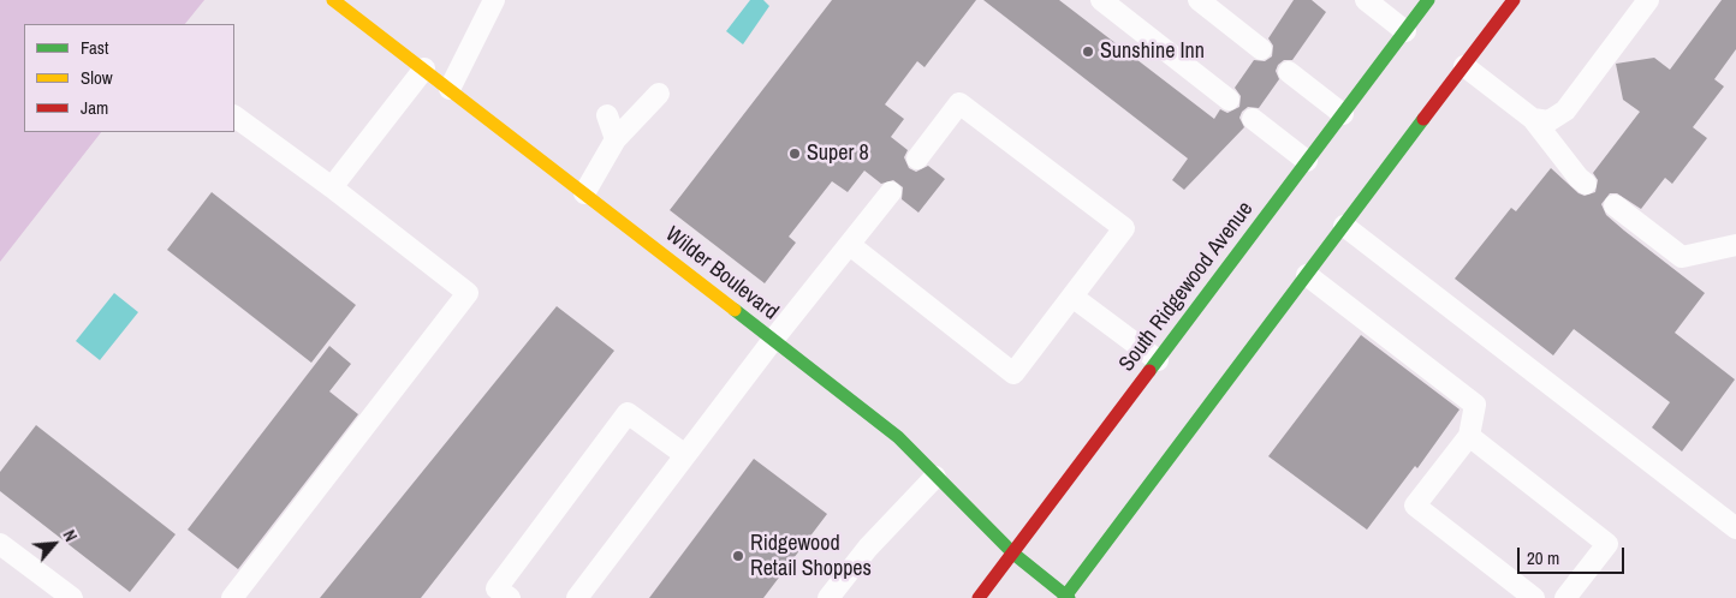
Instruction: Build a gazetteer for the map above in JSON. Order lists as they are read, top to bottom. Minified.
{"streets":{"main road":["Wilder Boulevard","South Ridgewood Avenue"]},"crossings":[["Wilder Boulevard","South Ridgewood Avenue"]],"places":["Sunshine Inn","Super 8","Ridgewood Retail Shoppes"],"legend":["Fast","Slow","Jam"],"scale_bar":"20 m","north":"top right"}
